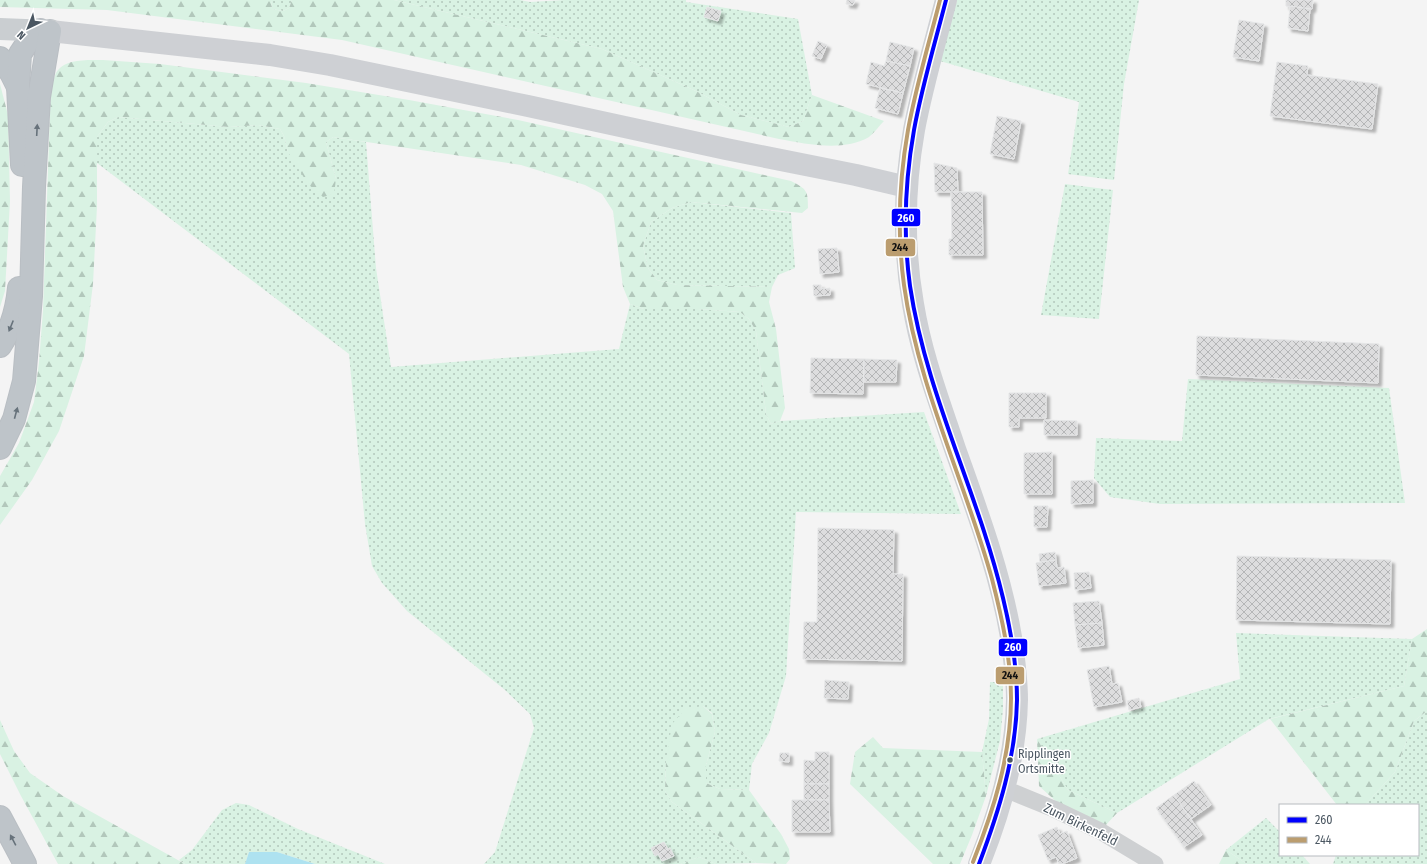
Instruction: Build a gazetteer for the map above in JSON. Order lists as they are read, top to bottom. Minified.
{"streets":{"street":["Zum Birkenfeld"]},"places":["Ripplingen Ortsmitte"],"lines":["transit line 260","transit line 244"],"legend":["260","244"],"north":"bottom left"}
